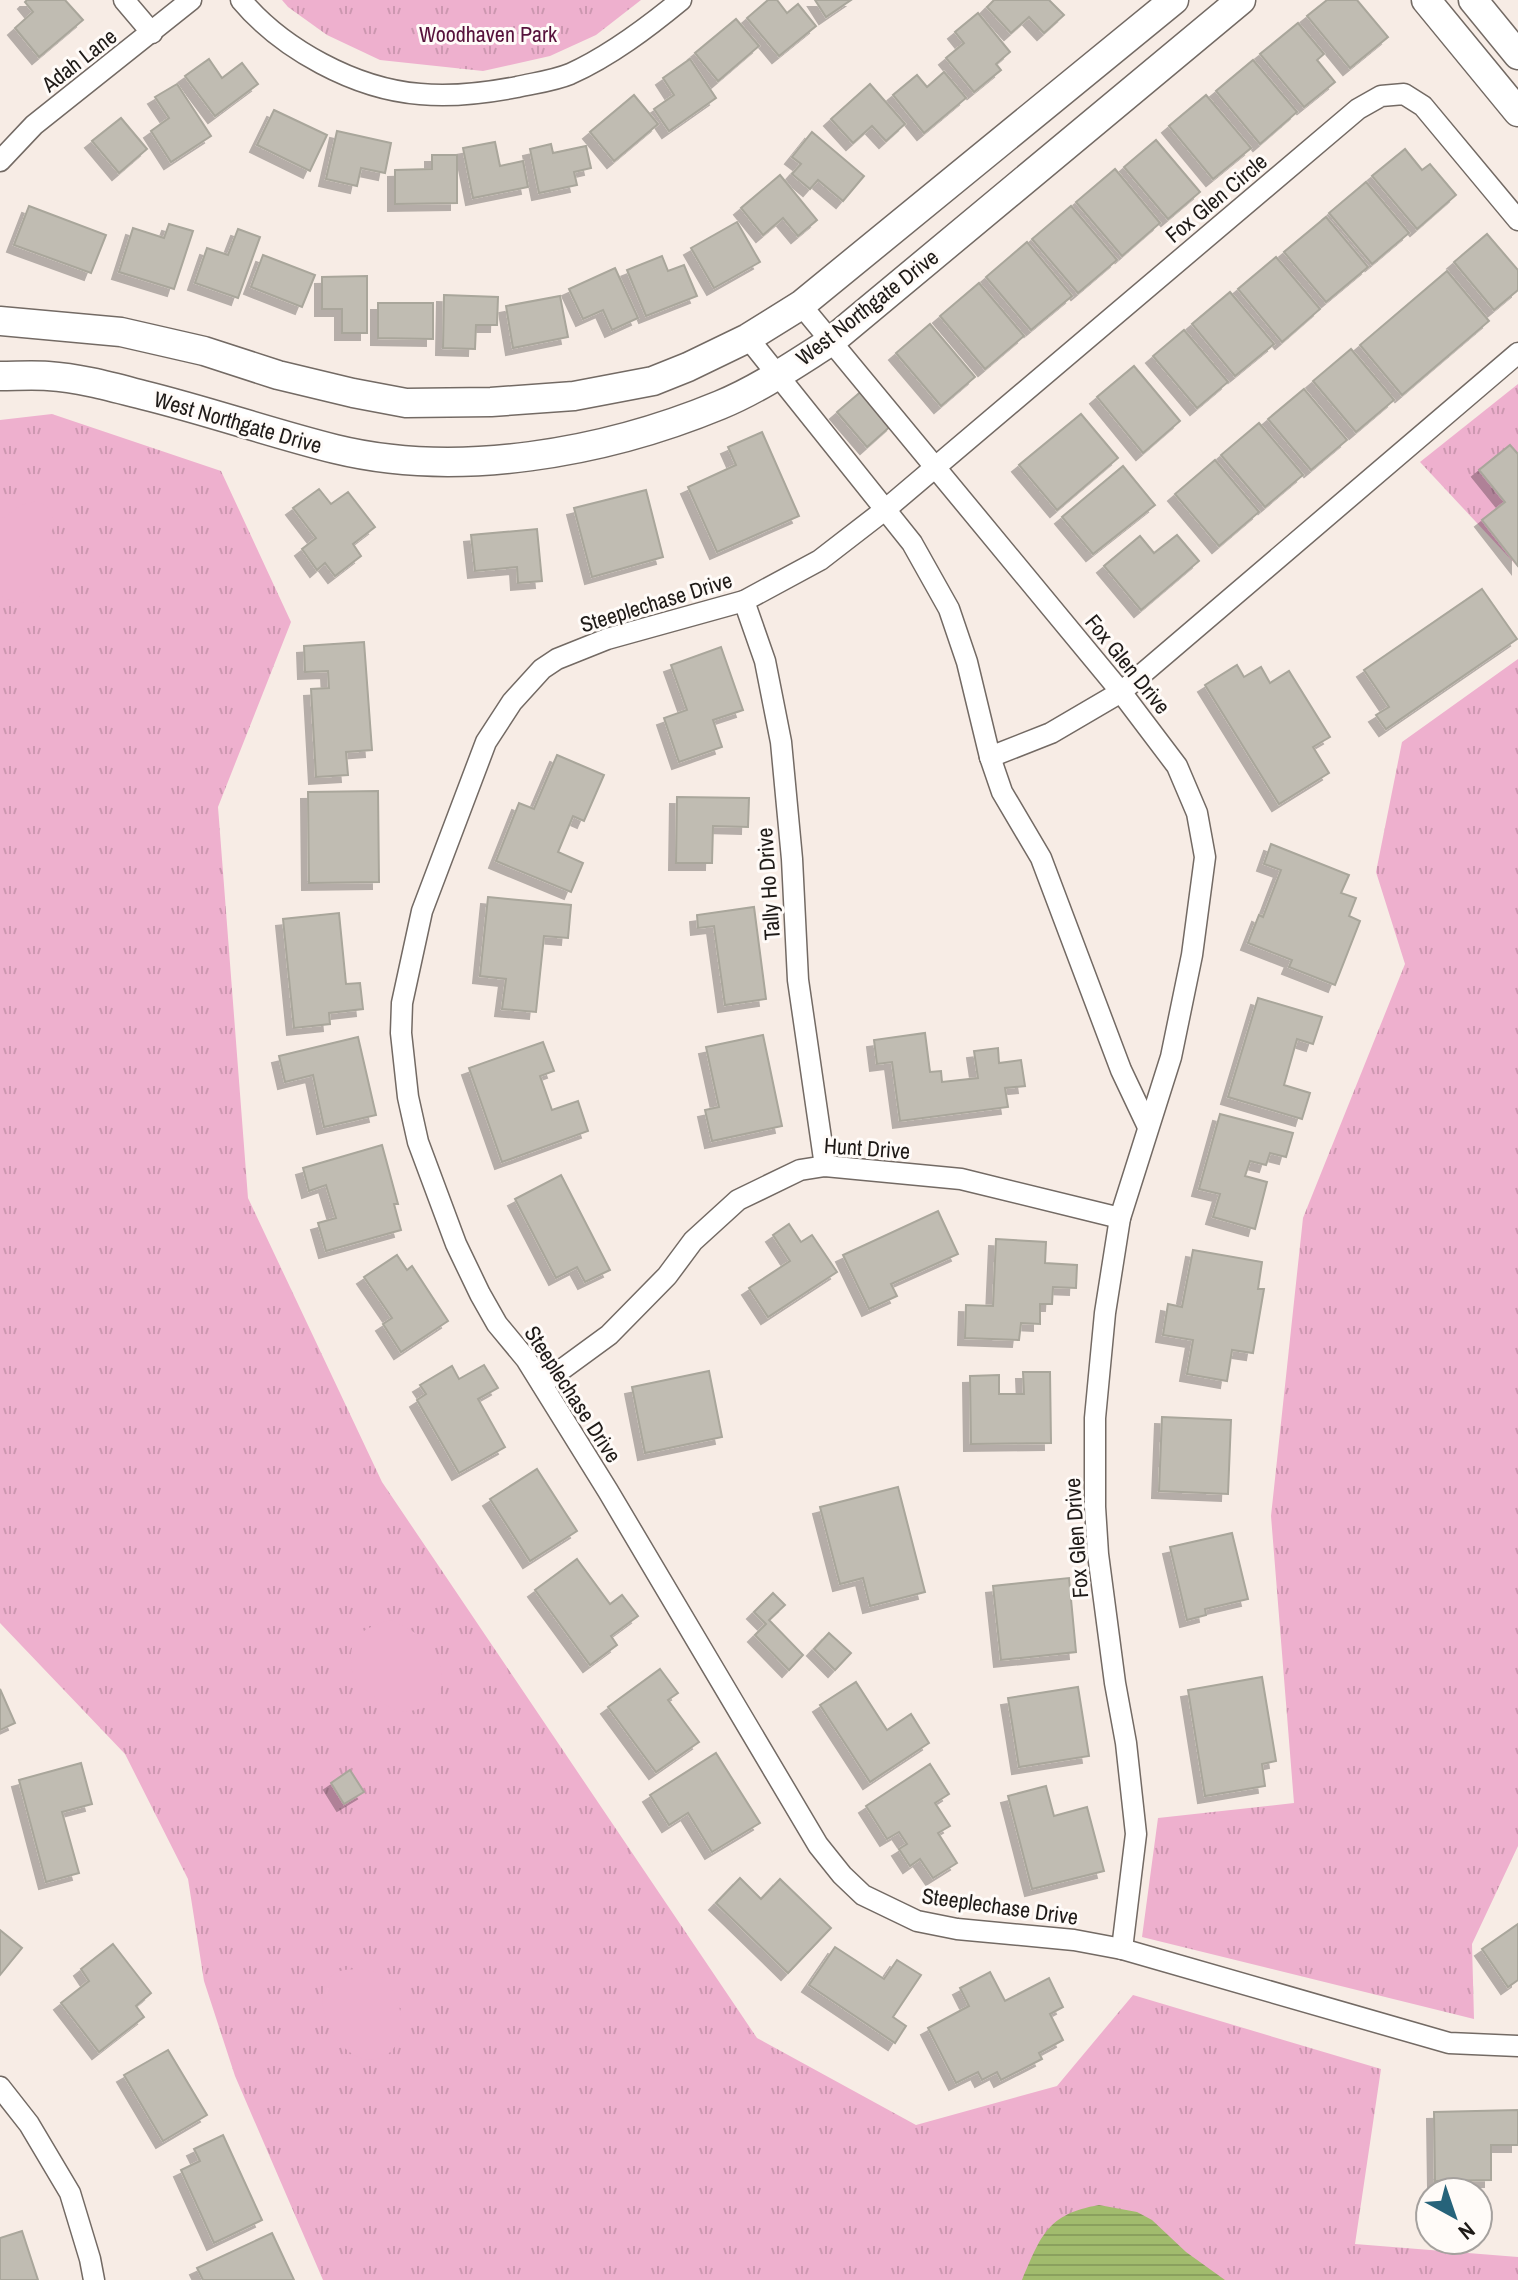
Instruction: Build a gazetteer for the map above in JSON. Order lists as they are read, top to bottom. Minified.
{"streets":{"main road":["West Northgate Drive"],"street":["Adah Lane","Fox Glen Circle","Steeplechase Drive","Fox Glen Drive","Tally Ho Drive","Hunt Drive"]},"crossings":[["Fox Glen Circle","Steeplechase Drive"],["Fox Glen Circle","Fox Glen Drive"],["West Northgate Drive","Fox Glen Drive"],["Steeplechase Drive","Fox Glen Drive"],["Steeplechase Drive","Tally Ho Drive"],["Steeplechase Drive","Hunt Drive"],["Fox Glen Drive","Hunt Drive"],["Tally Ho Drive","Hunt Drive"]],"parks":["Woodhaven Park"],"north":"bottom right"}
